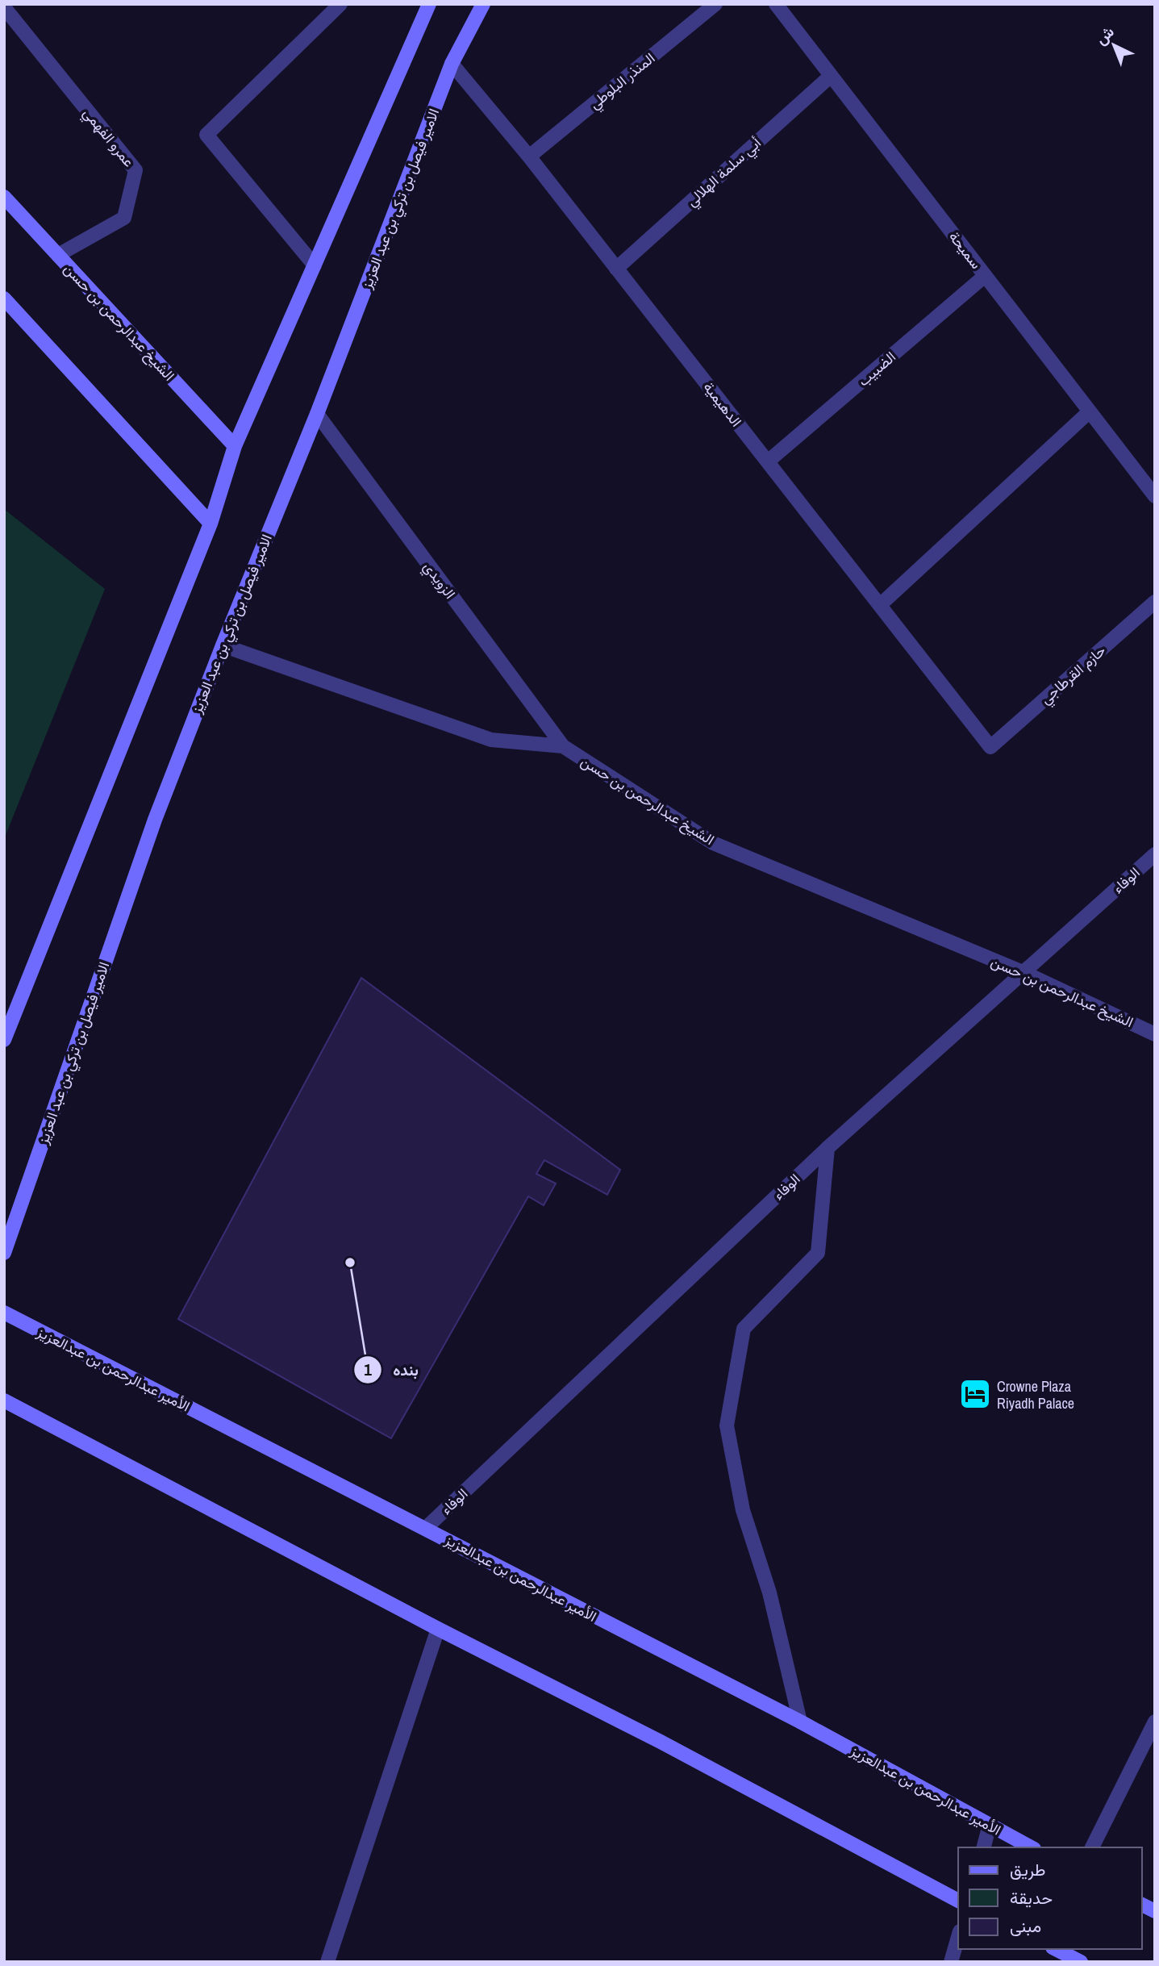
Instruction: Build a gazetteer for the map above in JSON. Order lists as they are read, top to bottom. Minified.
{"streets":{"street":["المنذر البلوطي","عمرو الفهمي","أبي سلمة الهلالي","الامير فيصل بن تركي بن عبد العزيز","سميحة","الشيخ عبدالرحمن بن حسن","الضبيب","الدهيمية","الزويدي","حازم القرطاجي","الوفاء","الأمير عبدالرحمن بن عبدالعزيز"]},"crossings":[["المنذر البلوطي","الدهيمية"],["عمرو الفهمي","الشيخ عبدالرحمن بن حسن"],["أبي سلمة الهلالي","سميحة"],["أبي سلمة الهلالي","الدهيمية"],["الامير فيصل بن تركي بن عبد العزيز","الشيخ عبدالرحمن بن حسن"],["الامير فيصل بن تركي بن عبد العزيز","الدهيمية"],["الامير فيصل بن تركي بن عبد العزيز","الزويدي"],["سميحة","الضبيب"],["الشيخ عبدالرحمن بن حسن","الزويدي"],["الشيخ عبدالرحمن بن حسن","الوفاء"],["الضبيب","الدهيمية"],["الدهيمية","حازم القرطاجي"],["الوفاء","الأمير عبدالرحمن بن عبدالعزيز"]],"places":{"other":["بنده"],"hotel":["Crowne Plaza Riyadh Palace"]},"legend":["طريق","حديقة","مبنى"],"north":"top left"}
